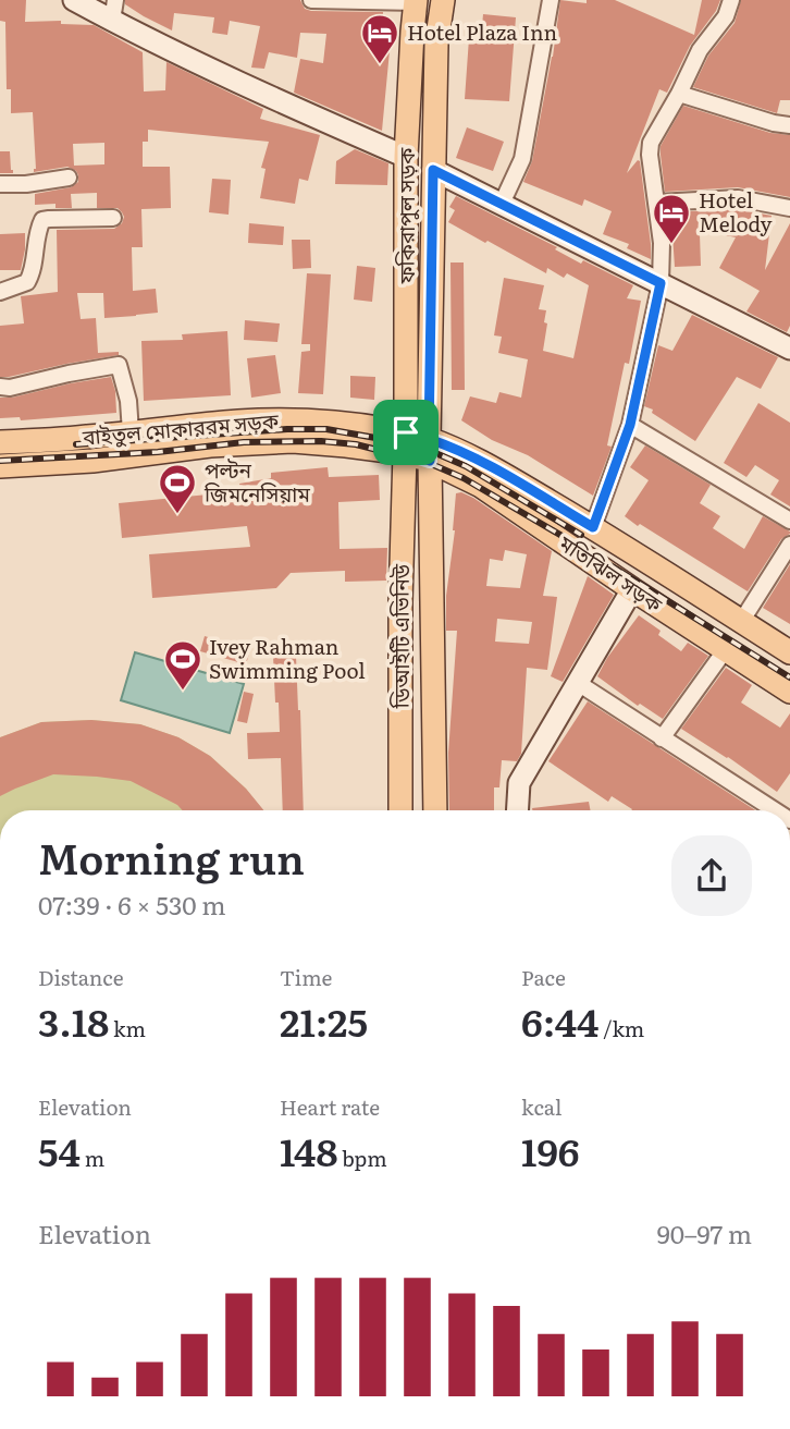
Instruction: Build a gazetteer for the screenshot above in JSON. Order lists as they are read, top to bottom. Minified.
{"streets":{"main road":["ফকিরাপুল সড়ক","বাইতুল মোকাররম সড়ক","মতিঝিল সড়ক","ডিআইটি এভিনিউ"]},"crossings":[["ফকিরাপুল সড়ক","বাইতুল মোকাররম সড়ক"],["ফকিরাপুল সড়ক","মতিঝিল সড়ক"],["ফকিরাপুল সড়ক","ডিআইটি এভিনিউ"],["বাইতুল মোকাররম সড়ক","ডিআইটি এভিনিউ"],["মতিঝিল সড়ক","ডিআইটি এভিনিউ"]],"places":{"hotel":["Hotel Plaza Inn","Hotel Melody"],"sports":["পল্টন জিমনেসিয়াম","Ivey Rahman Swimming Pool"]},"page":{"heading":["Morning run","07:39 · 6 × 530 m"],"stats":[["Distance","3.18 km"],["Time","21:25"],["Pace","6:44 /km"],["Elevation","54 m"],["Heart rate","148 bpm"],["kcal","196"]],"chart":["Elevation","90–97 m"]}}
